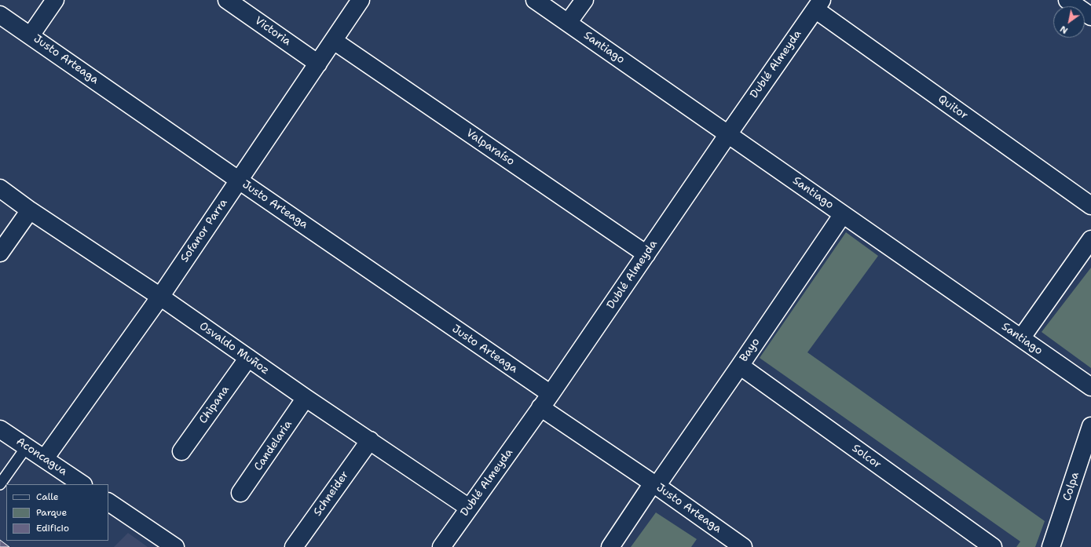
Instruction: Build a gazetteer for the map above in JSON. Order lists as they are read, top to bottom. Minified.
{"streets":{"street":["Victoria","Santiago","Justo Arteaga","Dublé Almeyda","Quitor","Valparaíso","Sofanor Parra","Osvaldo Muñoz","Bayo","Chipana","Candelaria","Aconcagua","Solcor","Colpa","Schneider"]},"crossings":[["Victoria","Sofanor Parra"],["Santiago","Dublé Almeyda"],["Santiago","Bayo"],["Justo Arteaga","Dublé Almeyda"],["Justo Arteaga","Sofanor Parra"],["Justo Arteaga","Bayo"],["Dublé Almeyda","Quitor"],["Dublé Almeyda","Valparaíso"],["Dublé Almeyda","Osvaldo Muñoz"],["Valparaíso","Sofanor Parra"],["Sofanor Parra","Osvaldo Muñoz"],["Sofanor Parra","Aconcagua"],["Osvaldo Muñoz","Chipana"],["Osvaldo Muñoz","Candelaria"],["Osvaldo Muñoz","Schneider"],["Bayo","Solcor"]],"legend":["Calle","Parque","Edificio"],"north":"bottom left"}
